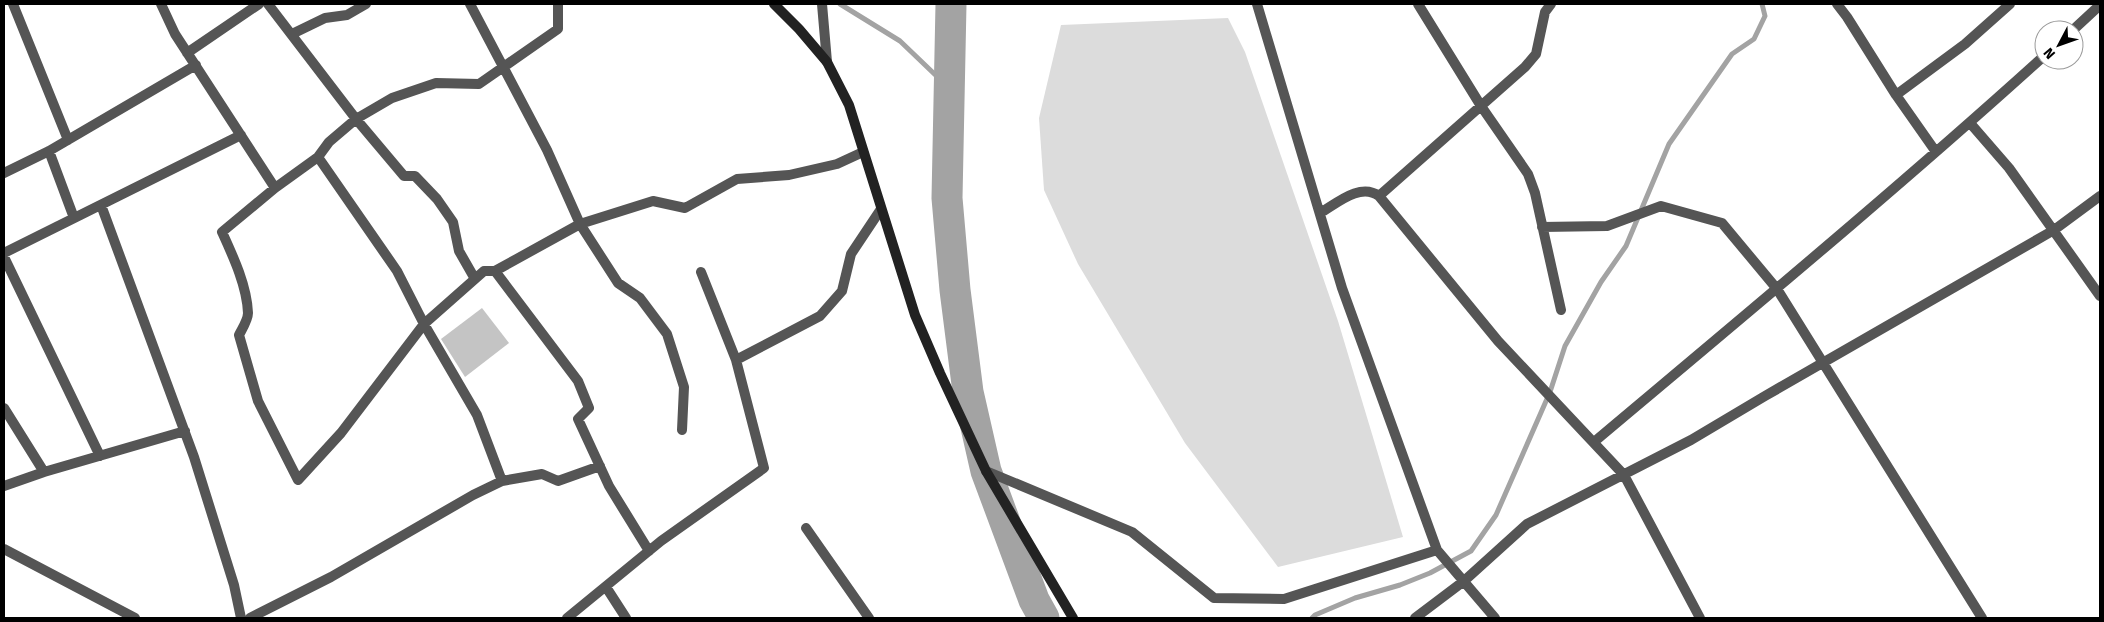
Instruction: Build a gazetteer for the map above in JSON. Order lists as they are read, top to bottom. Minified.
{"north":"bottom left"}
